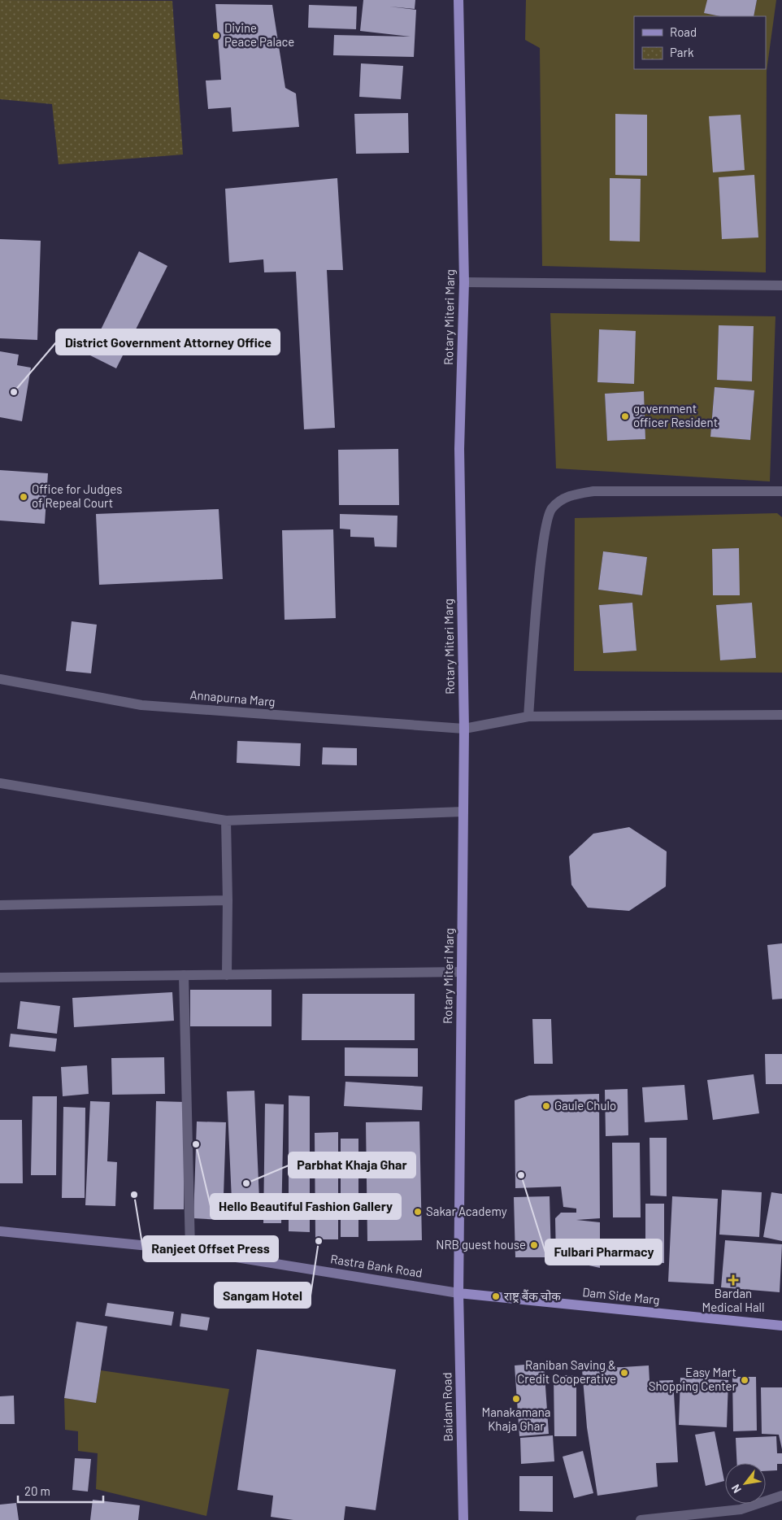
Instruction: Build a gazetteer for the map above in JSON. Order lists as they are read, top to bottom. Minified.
{"streets":{"main road":["Rotary Miteri Marg","Rastra Bank Road","Dam Side Marg","Baidam Road"],"street":["Annapurna Marg"]},"crossings":[["Rotary Miteri Marg","Annapurna Marg"],["Rotary Miteri Marg","Rastra Bank Road"],["Rotary Miteri Marg","Dam Side Marg"],["Rotary Miteri Marg","Baidam Road"],["Rastra Bank Road","Dam Side Marg"],["Rastra Bank Road","Baidam Road"],["Dam Side Marg","Baidam Road"]],"places":{"other":["Divine Peace Palace","District Government Attorney Office","government officer Resident","Office for Judges of Repeal Court","Gaule Chulo","Hello Beautiful Fashion Gallery","Fulbari Pharmacy","Parbhat Khaja Ghar","Ranjeet Offset Press","Sakar Academy","Sangam Hotel","NRB guest house","राष्ट्र बैंक चोक","Raniban Saving & Credit Cooperative","Easy Mart Shopping Center","Manakamana Khaja Ghar"],"health":["Bardan Medical Hall"]},"legend":["Road","Park"],"scale_bar":"20 m","north":"bottom left"}
